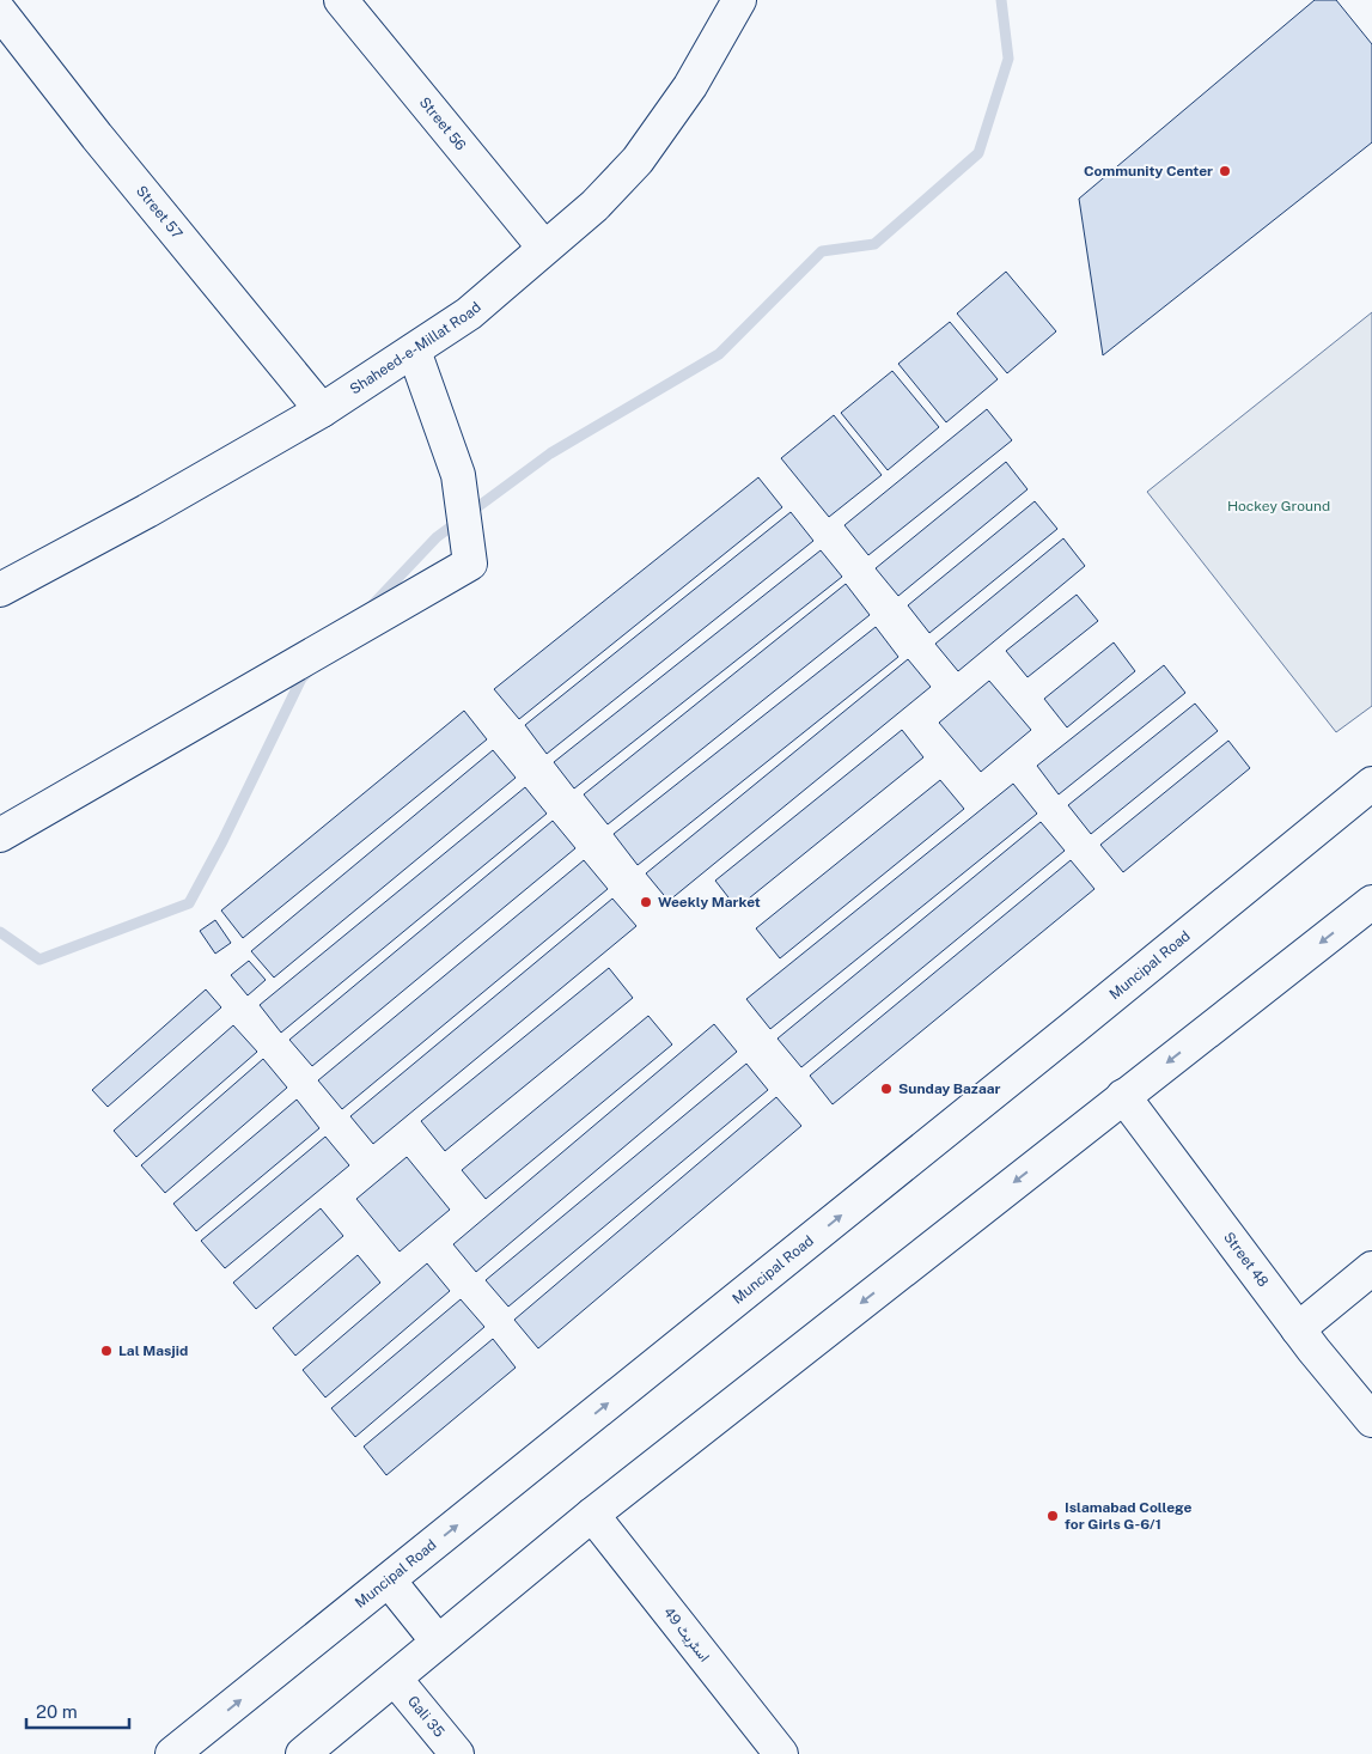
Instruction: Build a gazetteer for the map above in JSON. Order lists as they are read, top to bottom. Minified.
{"streets":{"street":["Street 56","Street 57","Shaheed-e-Millat Road","Muncipal Road","Street 48","اسٹریٹ 49","Gali 35"]},"crossings":[["Street 56","Shaheed-e-Millat Road"],["Street 57","Shaheed-e-Millat Road"]],"parks":["Hockey Ground"],"places":["Community Center","Weekly Market","Sunday Bazaar","Lal Masjid","Islamabad College for Girls G-6/1"],"scale_bar":"20 m"}
